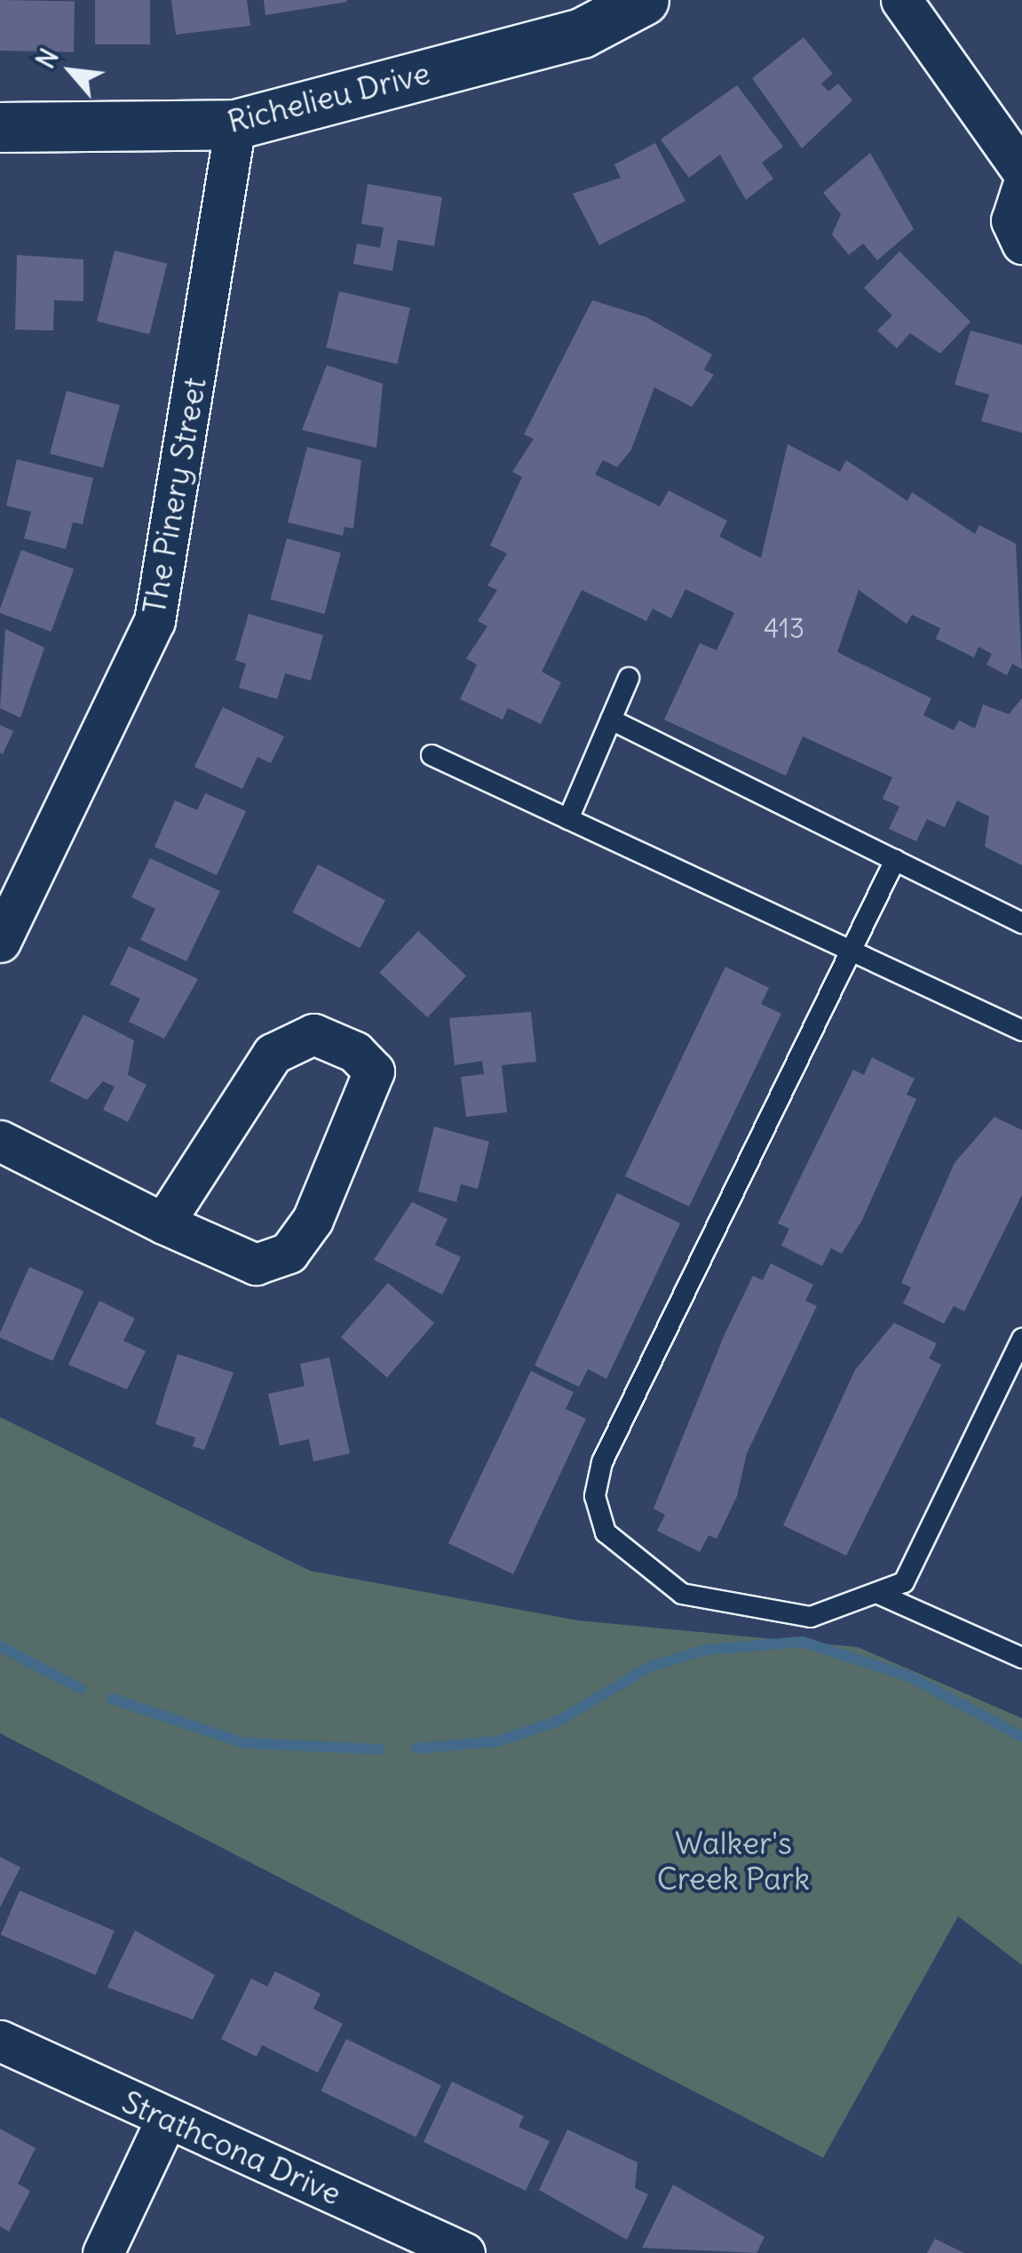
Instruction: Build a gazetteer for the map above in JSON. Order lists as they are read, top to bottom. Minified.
{"streets":{"street":["Richelieu Drive","The Pinery Street","Strathcona Drive"]},"crossings":[["Richelieu Drive","The Pinery Street"]],"parks":["Walker's Creek Park"],"house_numbers":["413"],"north":"top left"}
